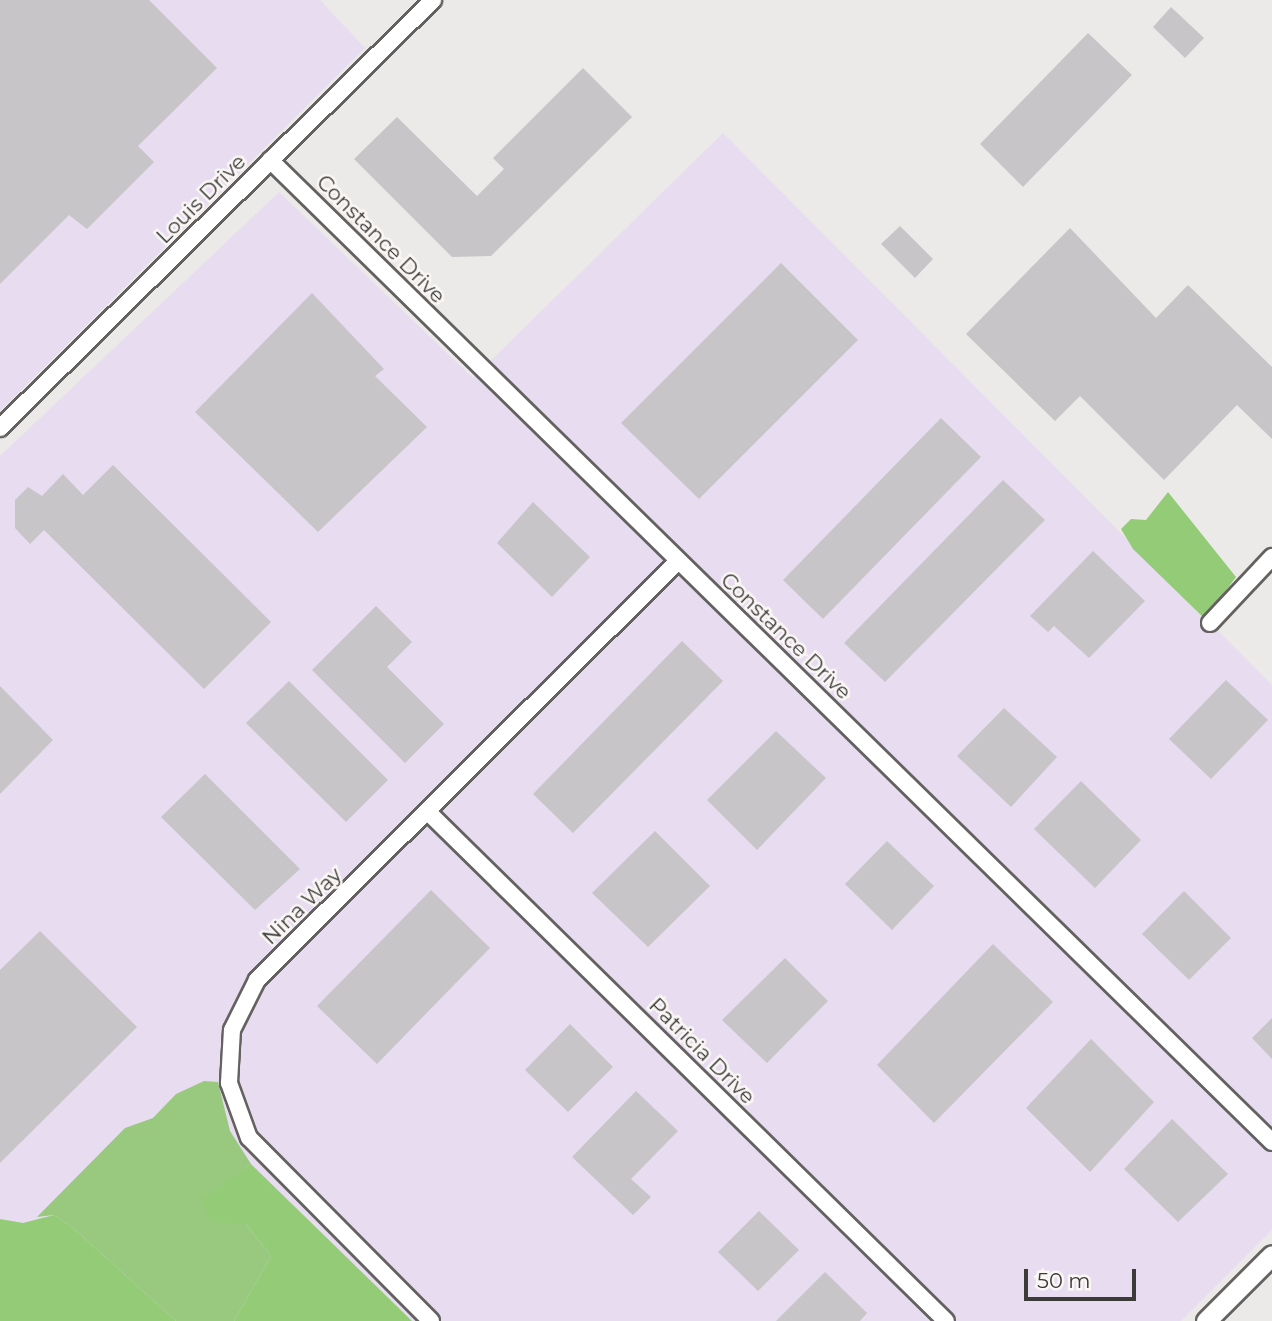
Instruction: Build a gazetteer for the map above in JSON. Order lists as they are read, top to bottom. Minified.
{"streets":{"street":["Louis Drive","Constance Drive","Nina Way","Patricia Drive"]},"crossings":[["Louis Drive","Constance Drive"],["Constance Drive","Nina Way"],["Nina Way","Patricia Drive"]],"scale_bar":"50 m"}
